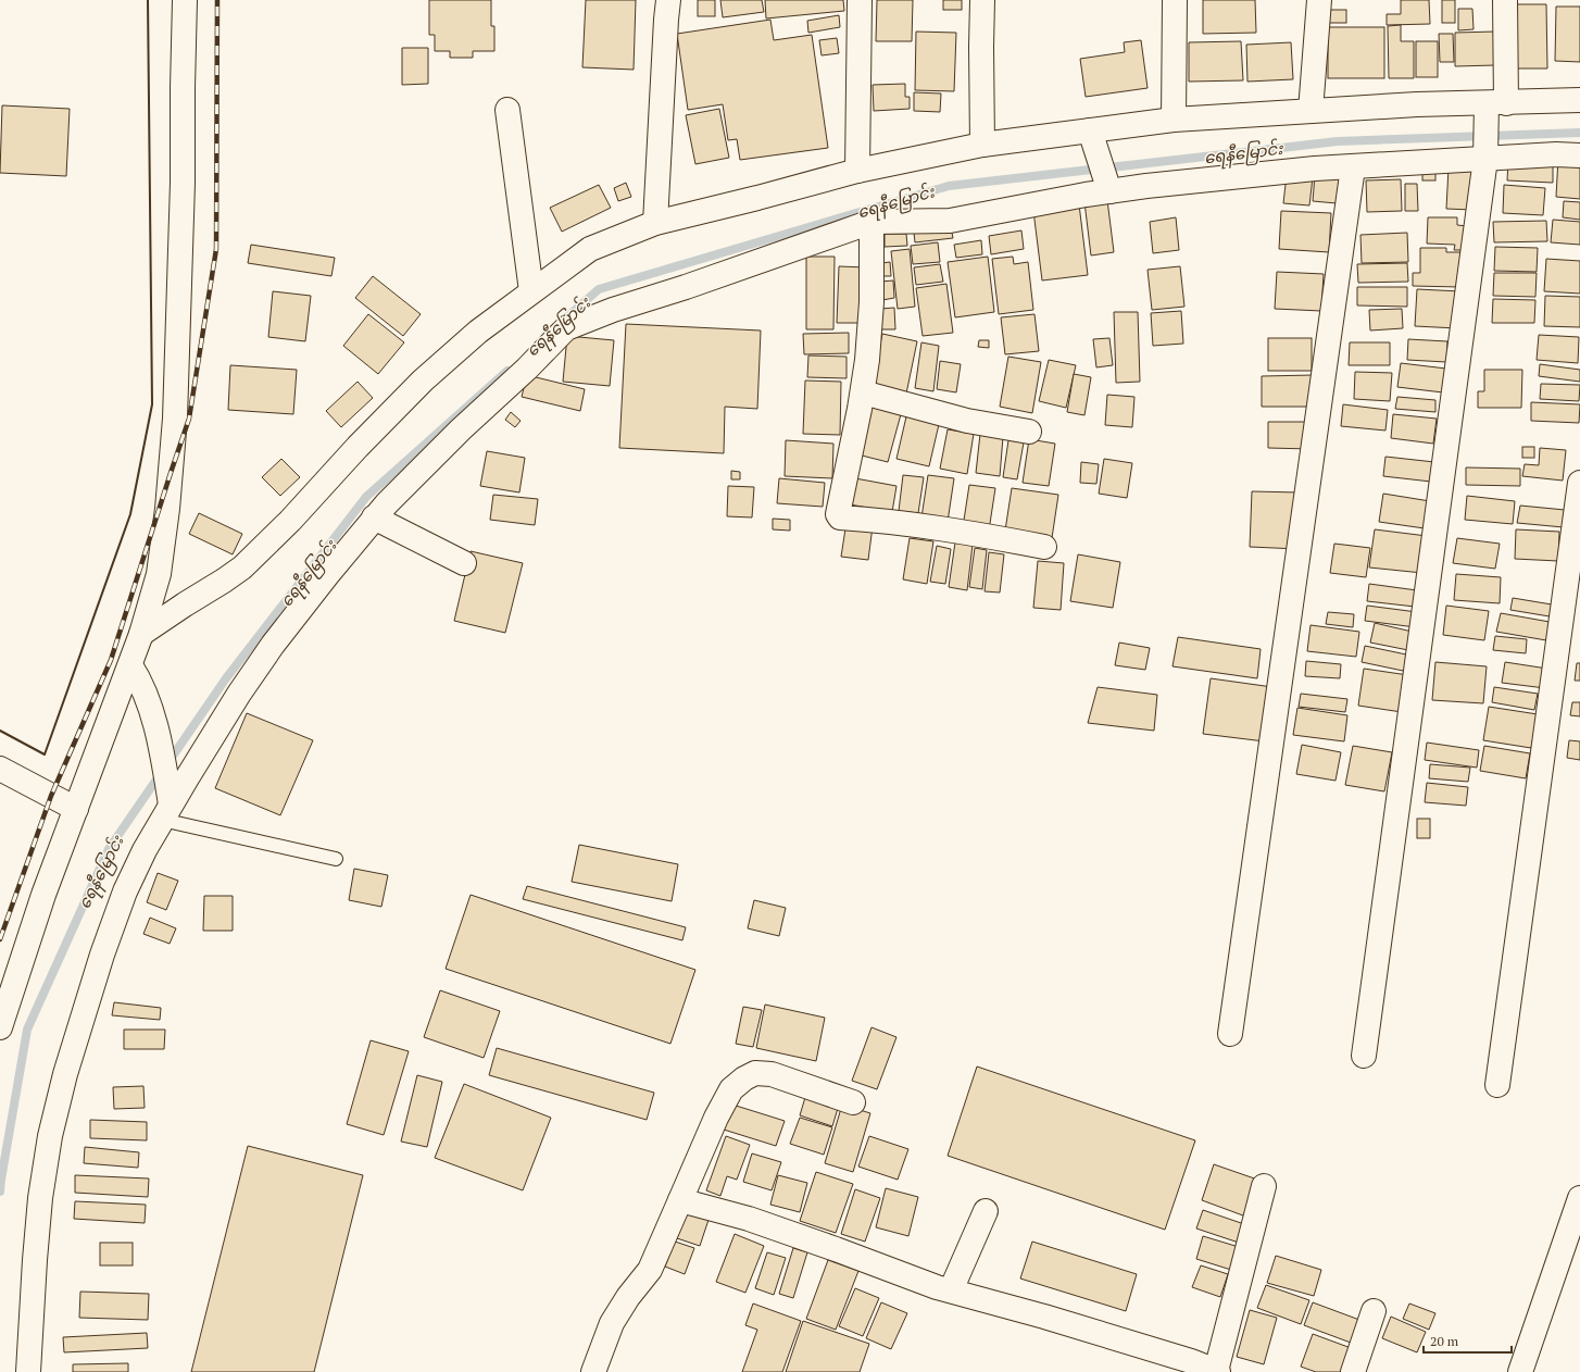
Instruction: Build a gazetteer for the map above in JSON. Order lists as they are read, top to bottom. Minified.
{"water":["ရေနီမြောင်း"],"scale_bar":"20 m"}
